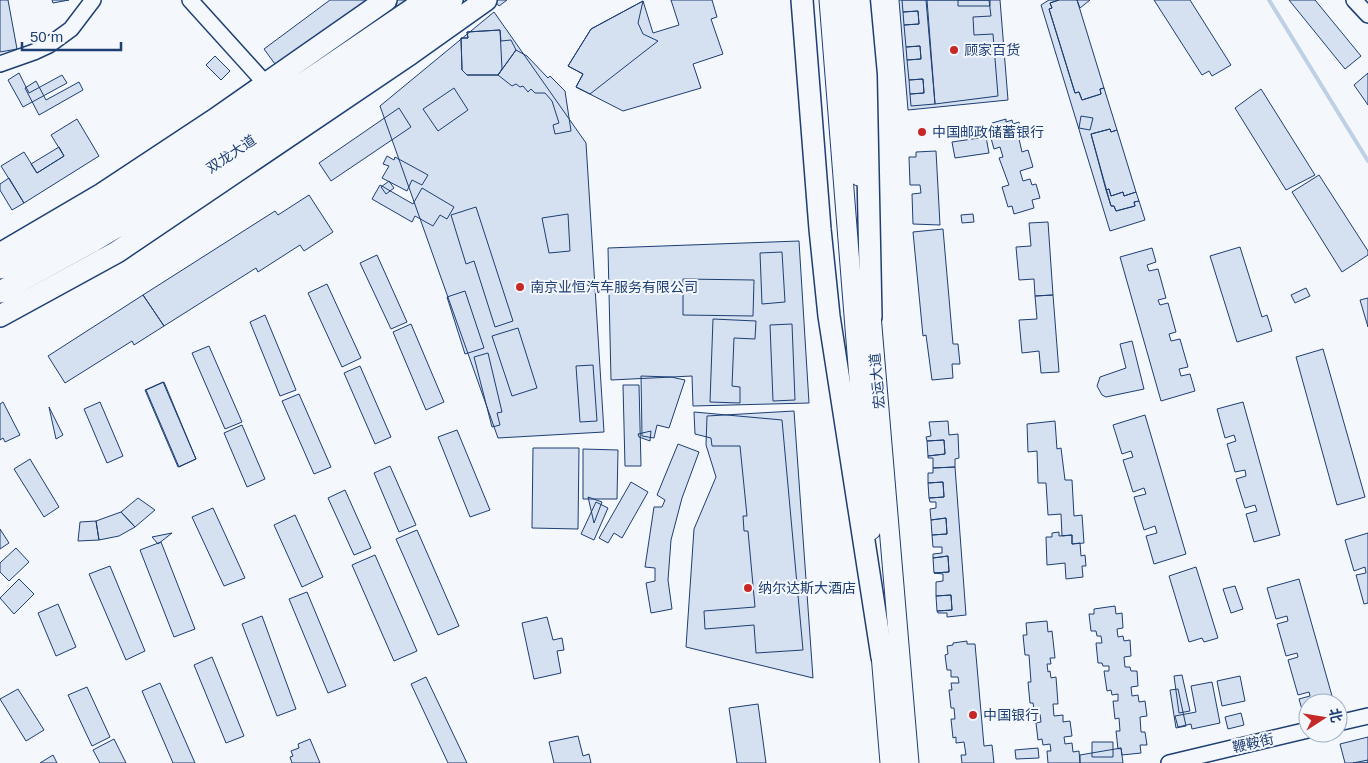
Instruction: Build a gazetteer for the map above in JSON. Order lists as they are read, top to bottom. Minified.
{"streets":{"highway":["双龙大道"],"main road":["宏运大道"],"street":["鞭鞍街"]},"places":["顾家百货","中国邮政储蓄银行","南京业恒汽车服务有限公司","纳尔达斯大酒店","中国银行"],"scale_bar":"50 m","north":"right"}
